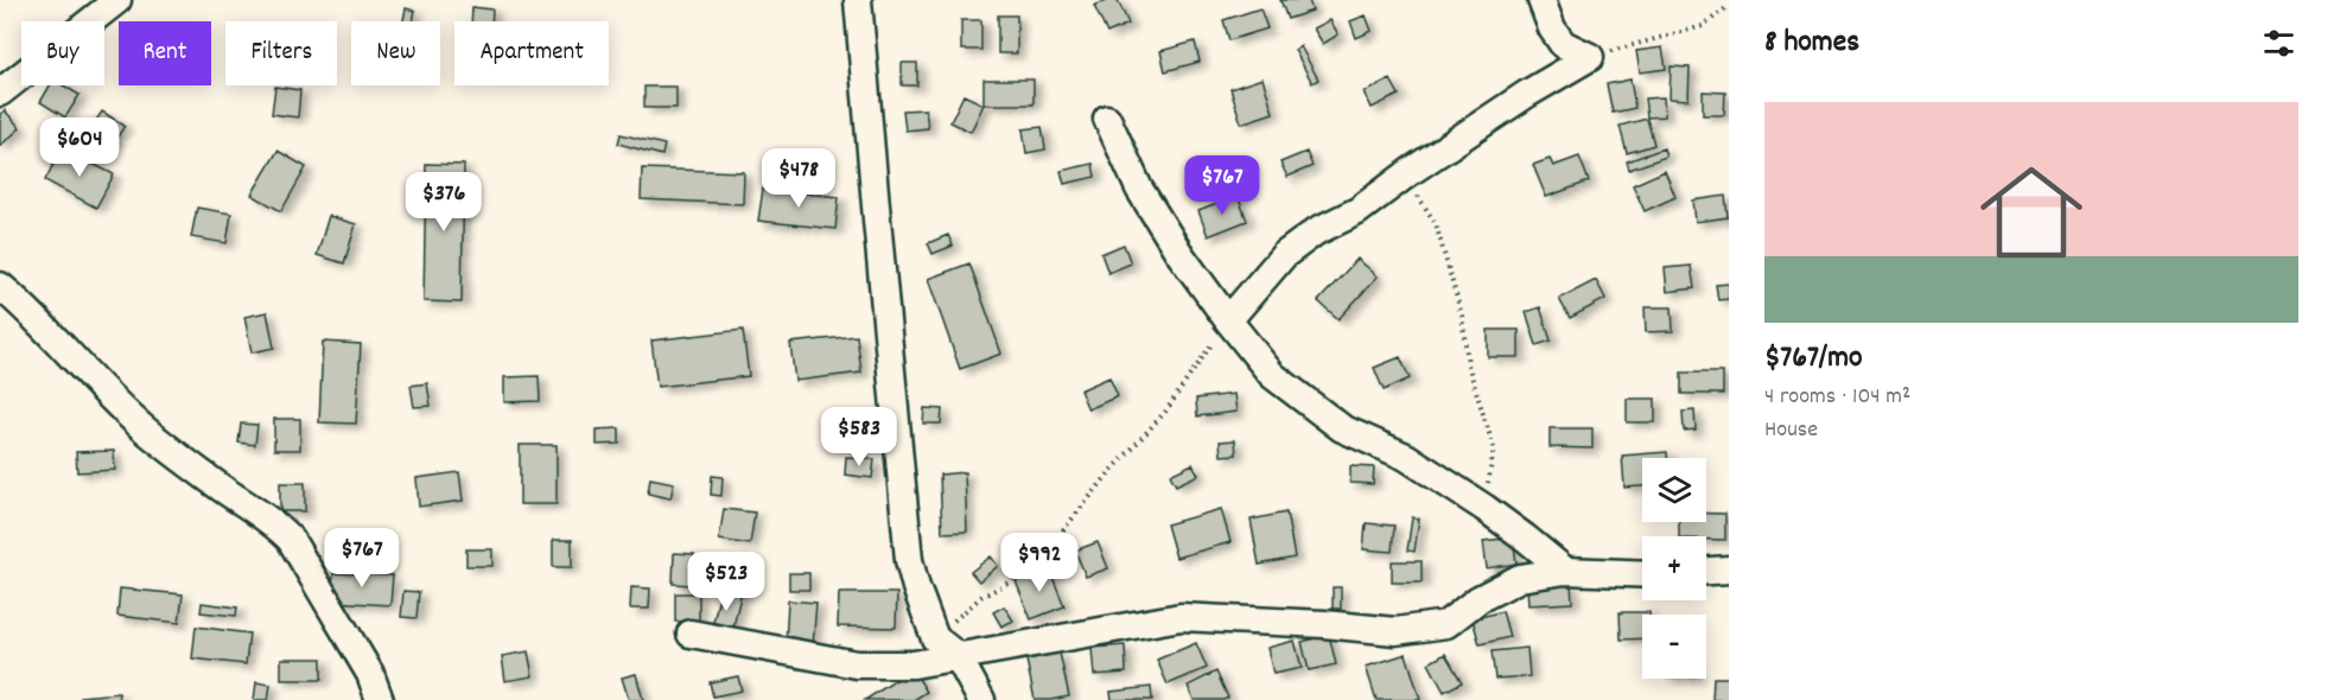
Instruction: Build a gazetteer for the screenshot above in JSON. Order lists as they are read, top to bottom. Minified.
{"page":{"heading":"8 homes","chip":["Buy","Rent","Filters","New","Apartment"],"list":[{"name":"$767/mo","note":"4 rooms · 104 m² · House"}],"price":["$604","$478","$767","$376","$583","$767","$992","$523"],"map_buttons":["+","−"]}}
